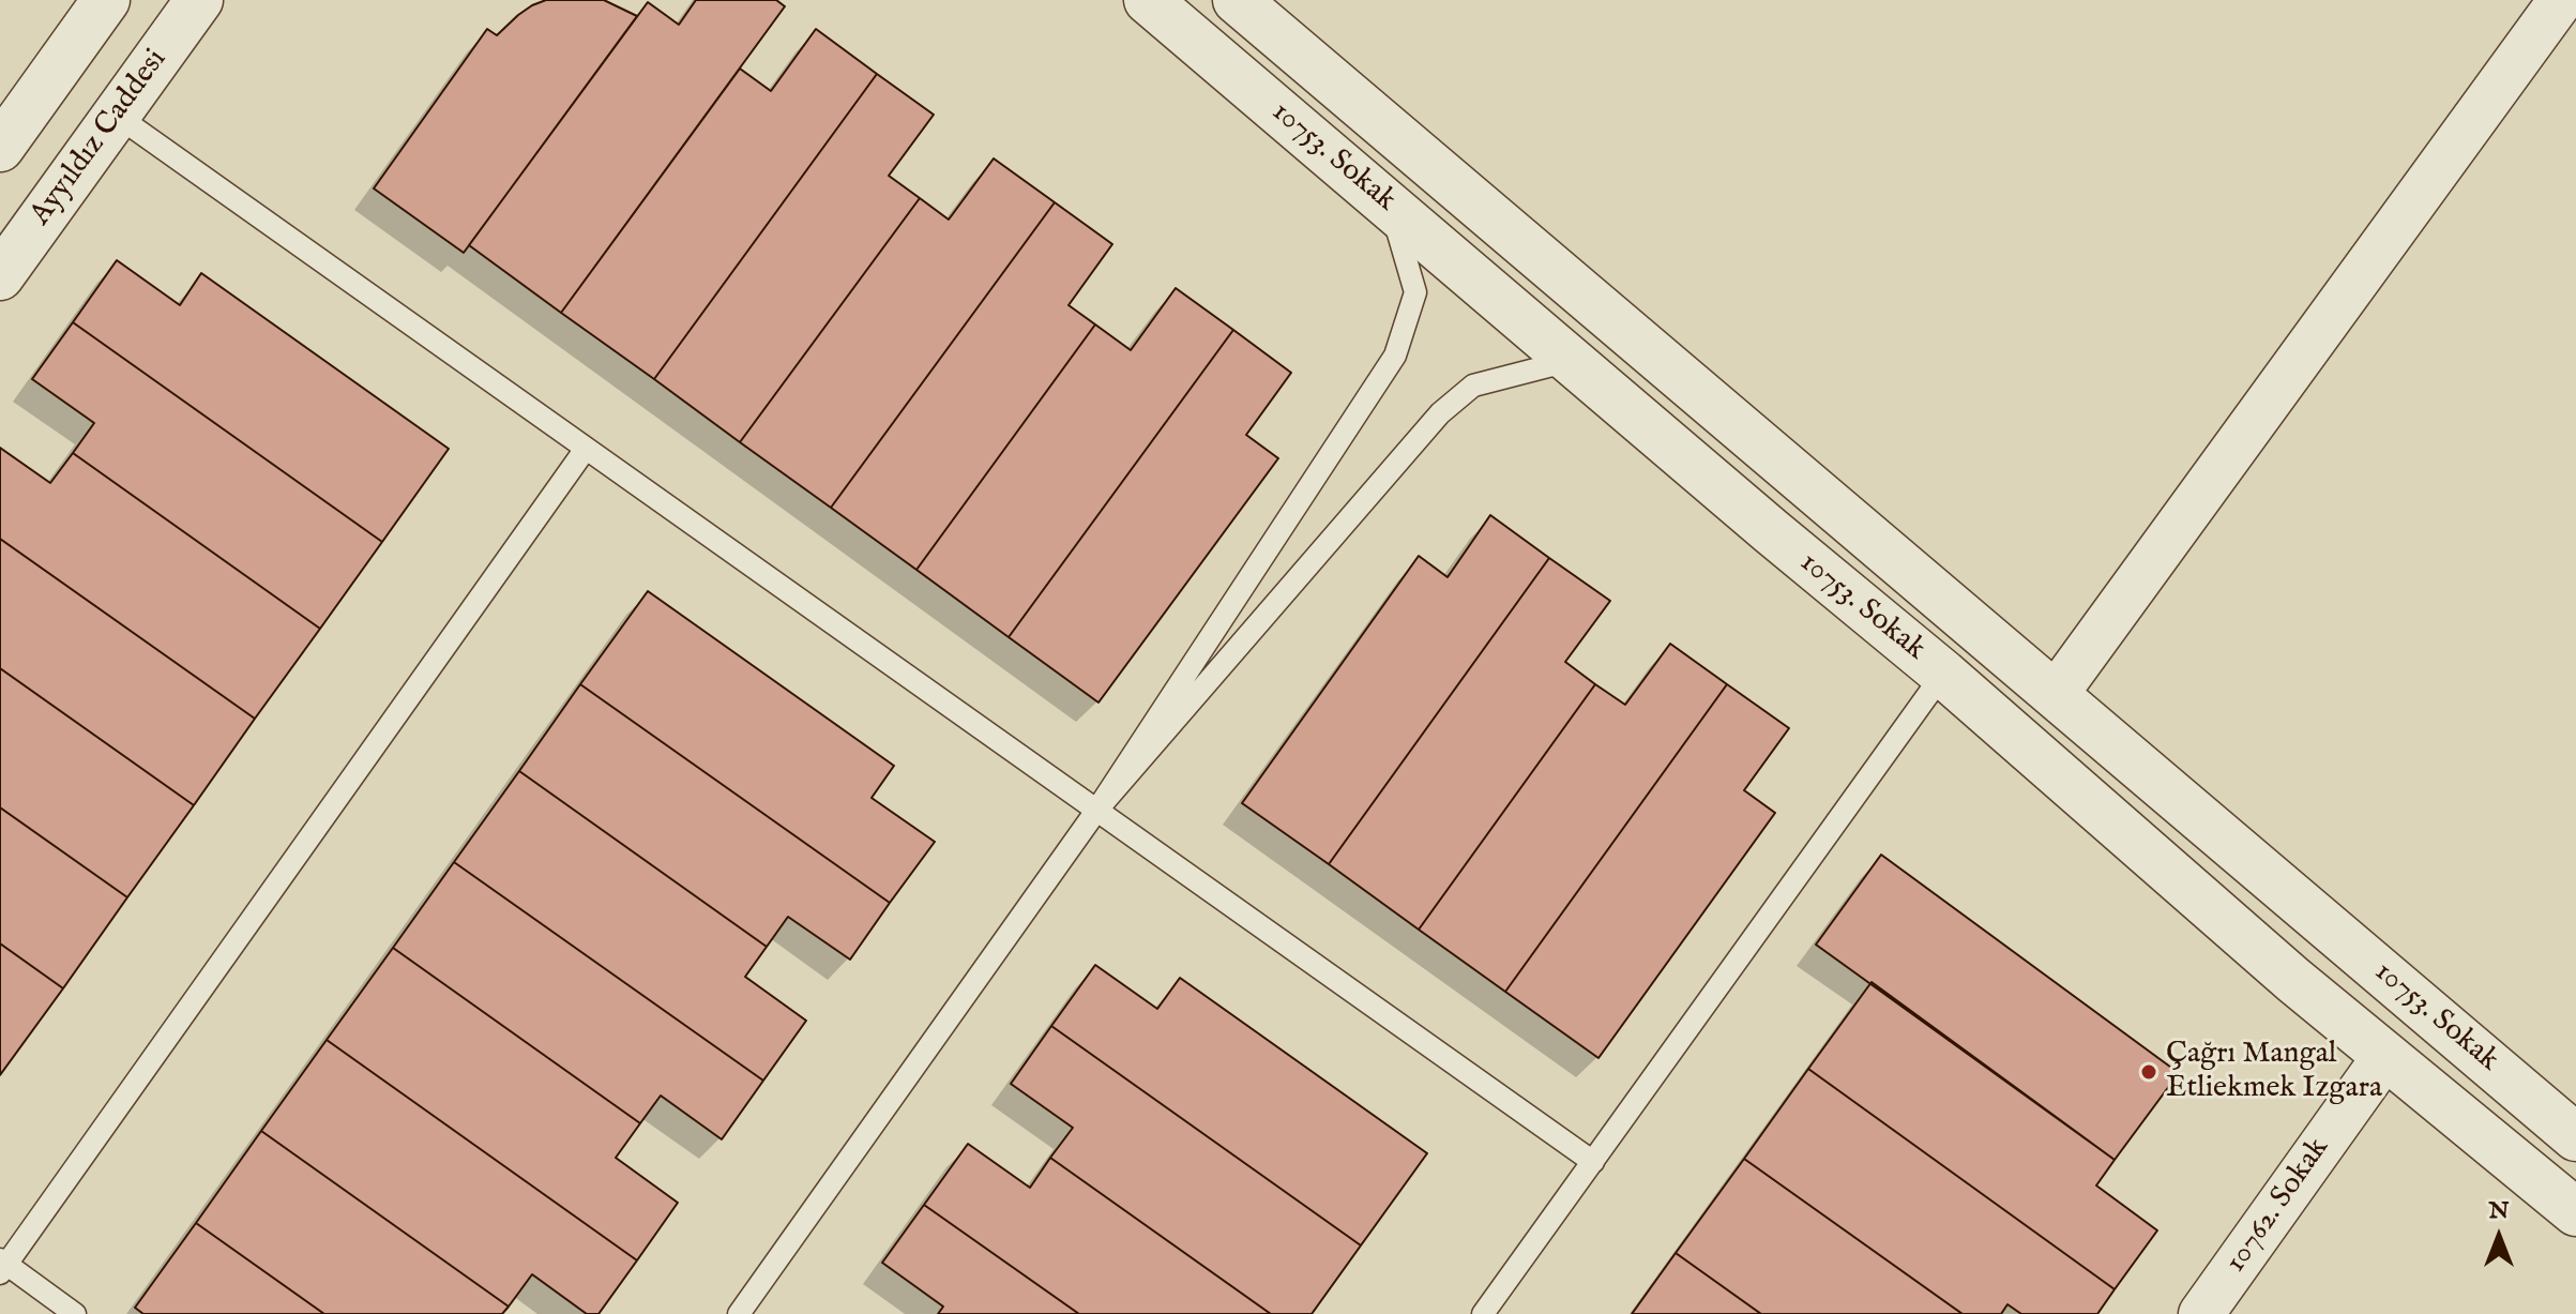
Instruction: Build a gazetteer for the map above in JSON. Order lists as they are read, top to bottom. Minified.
{"streets":{"street":["Ayyıldız Caddesi","10753. Sokak","10762. Sokak"]},"crossings":[["10753. Sokak","10762. Sokak"]],"places":["Çağrı Mangal Etliekmek Izgara"],"north":"top"}
